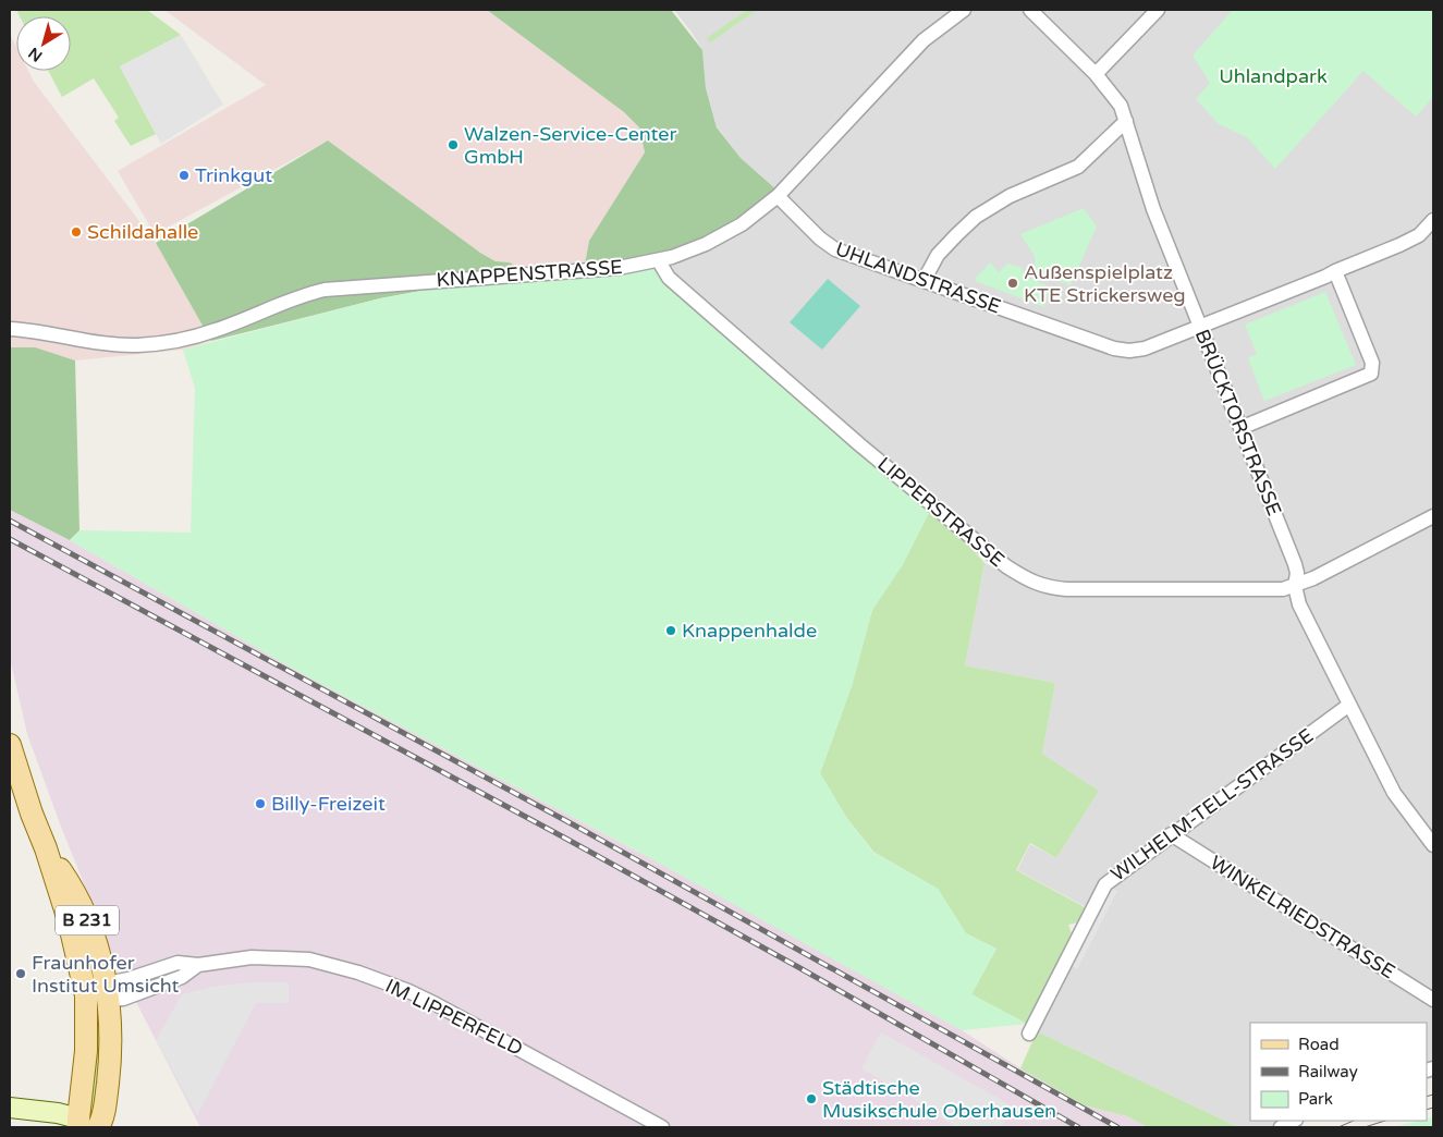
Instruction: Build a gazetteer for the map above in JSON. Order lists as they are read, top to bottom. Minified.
{"streets":{"main road":["B 231"],"street":["KNAPPENSTRASSE","UHLANDSTRASSE","BRÜCKTORSTRASSE","LIPPERSTRASSE","WILHELM-TELL-STRASSE","WINKELRIEDSTRASSE","IM LIPPERFELD"]},"crossings":[["KNAPPENSTRASSE","UHLANDSTRASSE"],["KNAPPENSTRASSE","LIPPERSTRASSE"],["UHLANDSTRASSE","BRÜCKTORSTRASSE"],["BRÜCKTORSTRASSE","LIPPERSTRASSE"],["BRÜCKTORSTRASSE","WILHELM-TELL-STRASSE"],["WILHELM-TELL-STRASSE","WINKELRIEDSTRASSE"],["B 231","IM LIPPERFELD"]],"parks":["Uhlandpark"],"places":["Walzen-Service-Center GmbH","Trinkgut","Schildahalle","Außenspielplatz KTE Strickersweg","Knappenhalde","Billy-Freizeit","Fraunhofer Institut Umsicht","Städtische Musikschule Oberhausen"],"legend":["Road","Railway","Park"],"north":"bottom left"}
